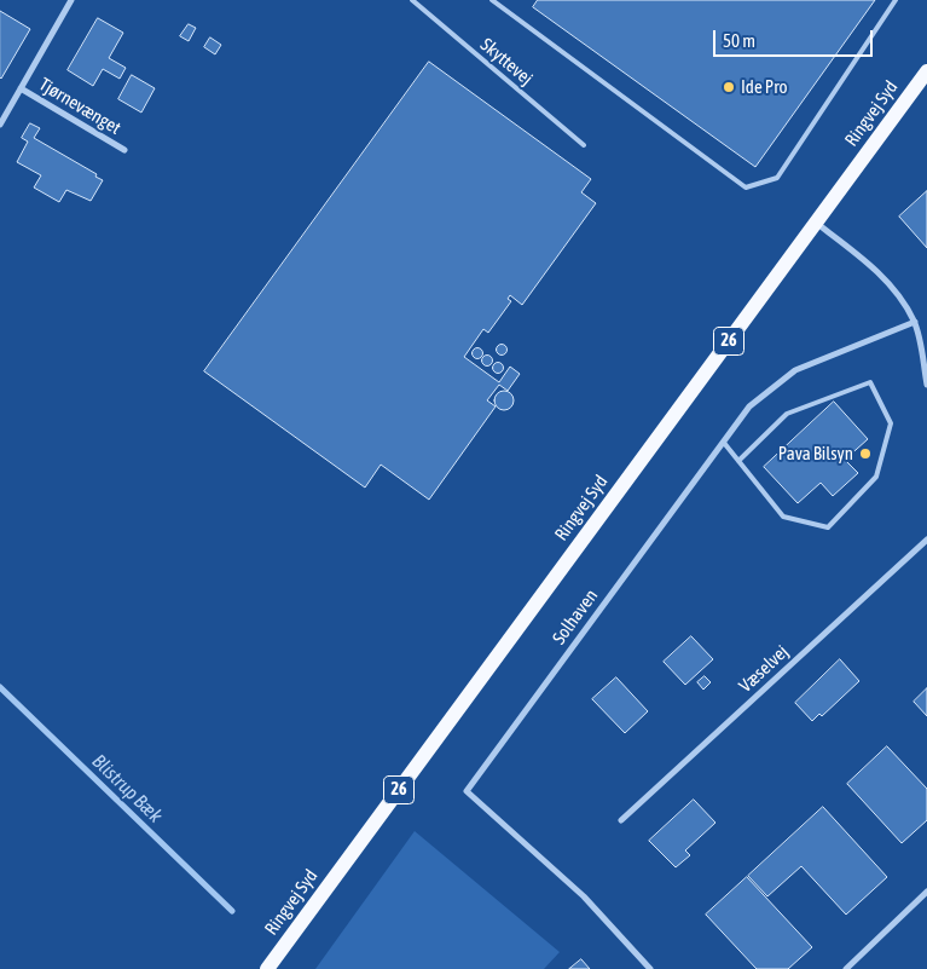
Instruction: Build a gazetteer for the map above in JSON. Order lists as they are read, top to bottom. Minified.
{"streets":{"main road":["Ringvej Syd","26"],"street":["Tjørnevænget","Solhaven","Væselvej"],"lane":["Skyttevej"]},"water":["Blistrup Bæk"],"places":["Ide Pro","Pava Bilsyn"],"scale_bar":"50 m"}
